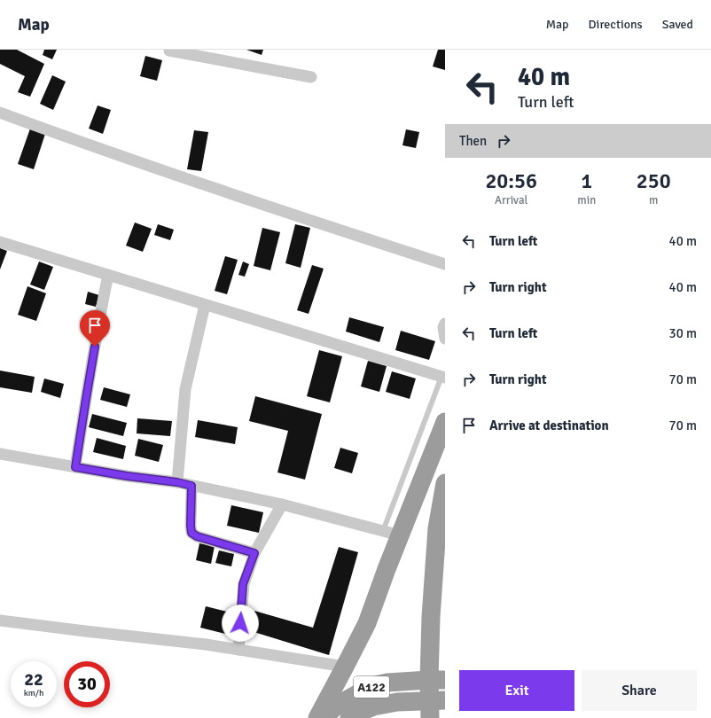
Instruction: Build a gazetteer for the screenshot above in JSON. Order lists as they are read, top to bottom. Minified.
{"streets":{"highway":["A122"]},"page":{"header":"Map","nav":["Map","Directions","Saved"],"turn":["40 m","Turn left"],"then":"Then","eta":["20:56","Arrival","1","min","250","m"],"list":[{"name":"Turn left","value":"40 m"},{"name":"Turn right","value":"40 m"},{"name":"Turn left","value":"30 m"},{"name":"Turn right","value":"70 m"},{"name":"Arrive at destination","value":"70 m"}],"speed":"22 km/h","limit":"30","buttons":["Exit","Share"]}}
